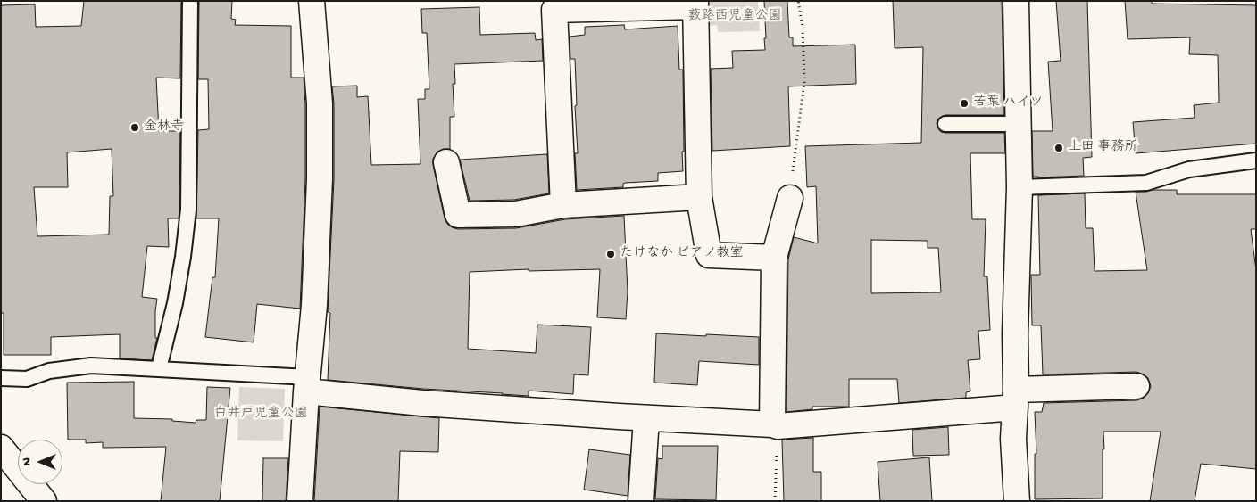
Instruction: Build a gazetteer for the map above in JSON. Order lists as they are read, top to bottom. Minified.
{"parks":["薮路西児童公園","白井戸児童公園"],"places":["若葉 ハイツ","金林寺","上田 事務所","たけなか ピアノ教室"],"north":"left"}
